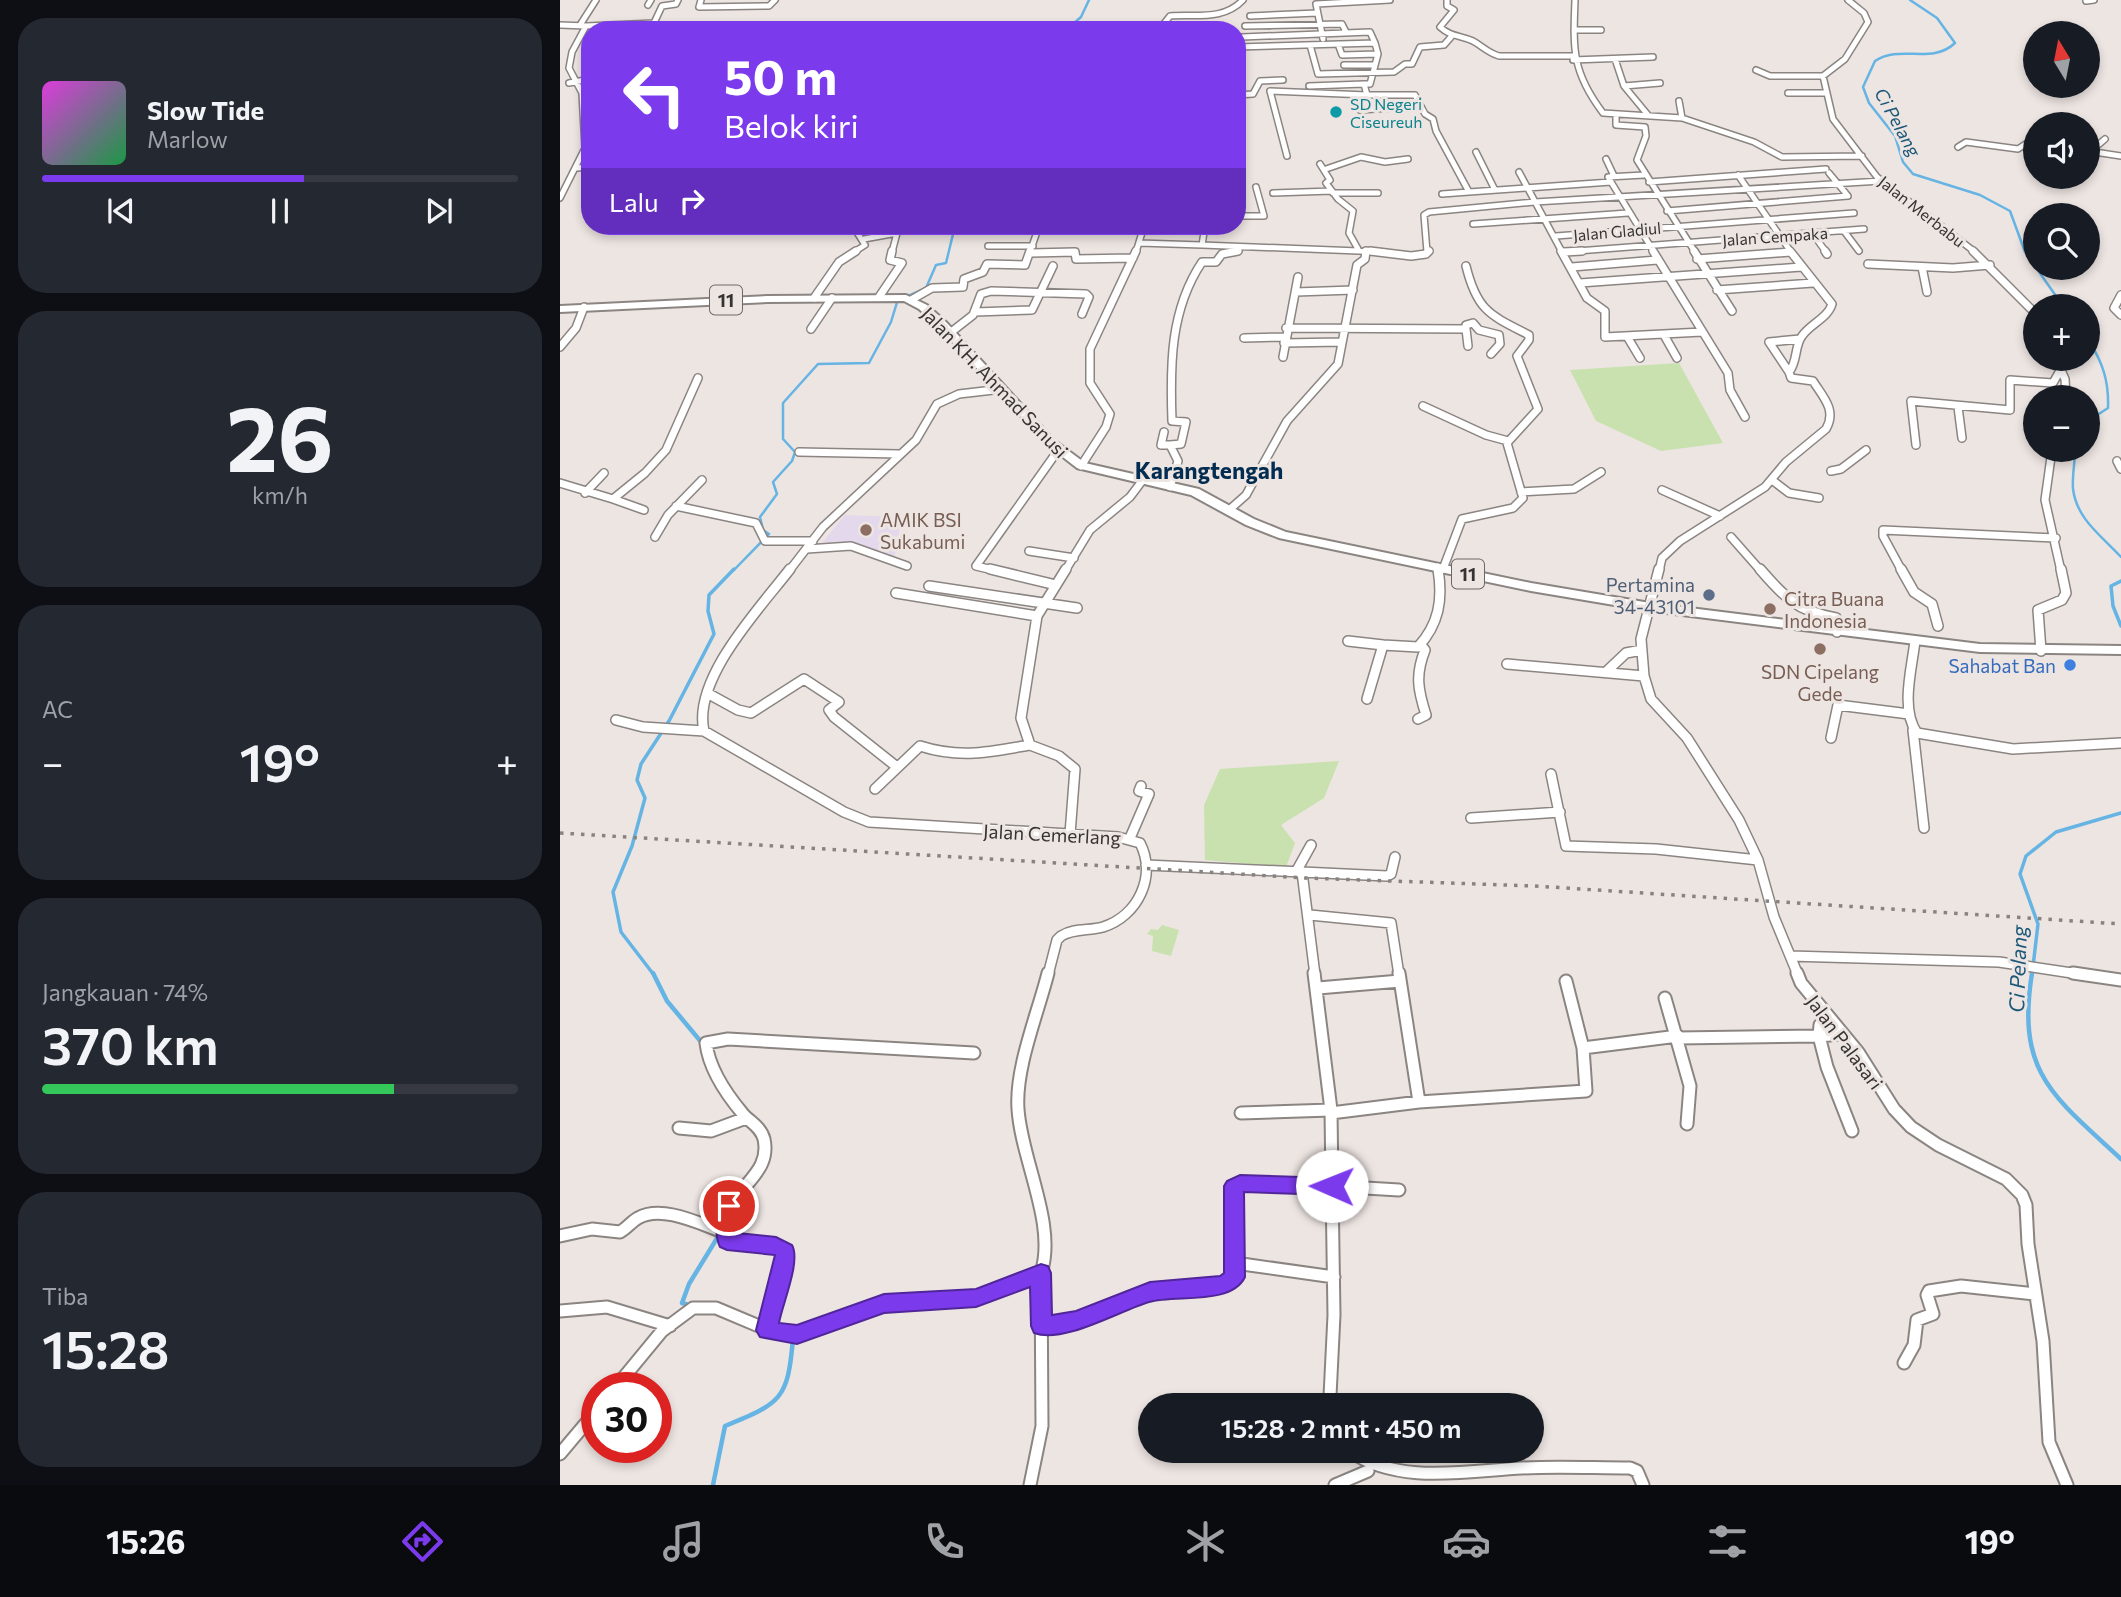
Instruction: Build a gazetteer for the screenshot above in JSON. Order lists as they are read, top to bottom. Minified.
{"streets":{"highway":["11","Jalan KH. Ahmad Sanusi"],"street":["Jalan Merbabu","Jalan Gladiul","Jalan Cempaka","Jalan Cemerlang","Jalan Palasari"]},"crossings":[["11","Jalan KH. Ahmad Sanusi"],["Jalan KH. Ahmad Sanusi","Jalan Palasari"]],"districts":["Karangtengah"],"water":["Ci Pelang"],"places":["SD Negeri Ciseureuh","AMIK BSI Sukabumi","Pertamina 34-43101","Citra Buana Indonesia","SDN Cipelang Gede","Sahabat Ban"],"north":"top","page":{"map_buttons":["+","−"],"turn":["50 m","Belok kiri"],"song":["Slow Tide","Marlow"],"then":"Lalu","tile":[["26","km/h"],"AC",["Jangkauan · 74%","370 km"],["Tiba","15:28"]],"heat":["−","19°","+"],"limit":"30","trip":"15:28 · 2 mnt · 450 m","tabs":["15:26","19°"]}}
